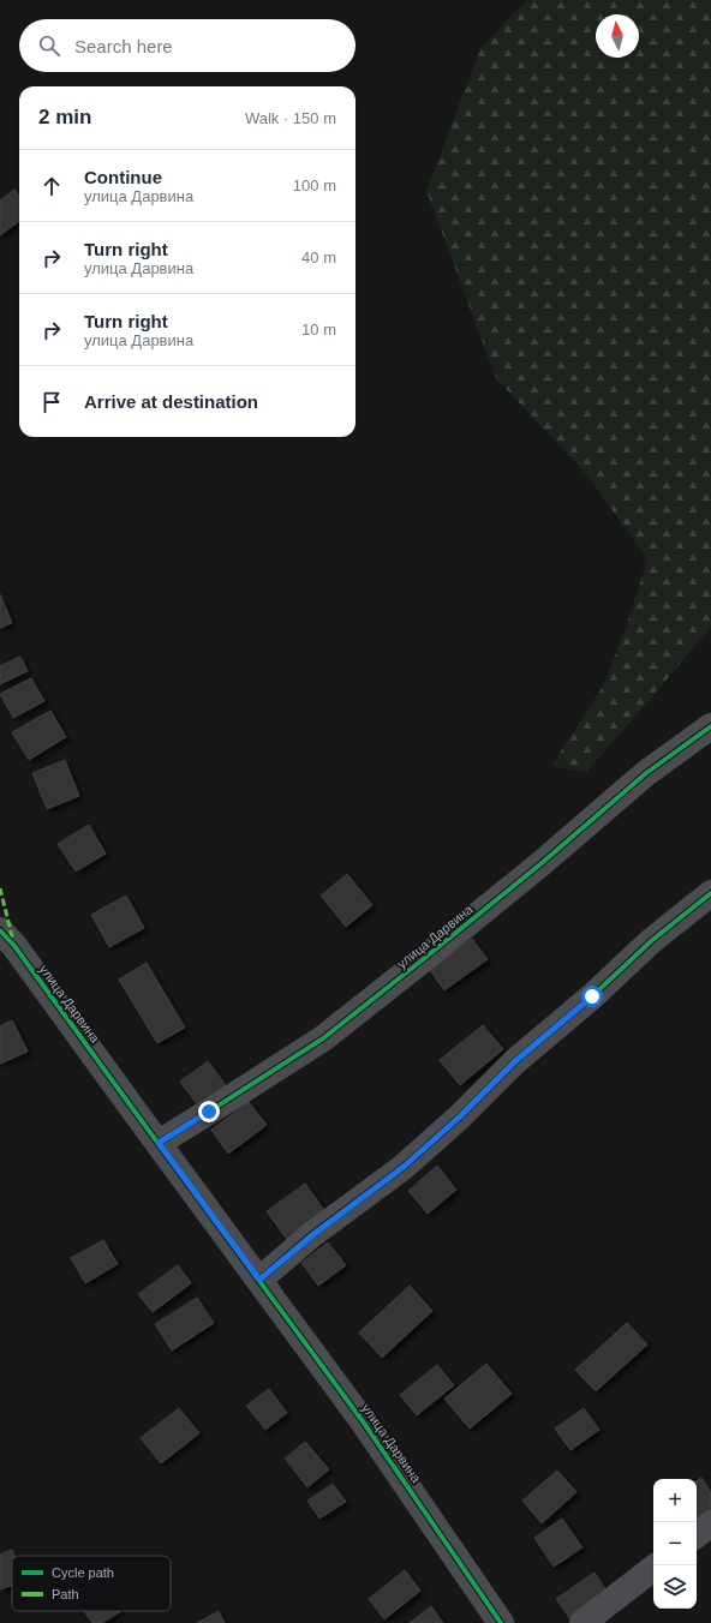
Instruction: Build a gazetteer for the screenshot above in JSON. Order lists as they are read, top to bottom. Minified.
{"streets":{"street":["улица Дарвина"]},"legend":["Cycle path","Path"],"north":"top","page":{"search":"Search here","heading":["2 min","Walk · 150 m"],"list":[["Continue","улица Дарвина","100 m"],["Turn right","улица Дарвина","40 m"],["Turn right","улица Дарвина","10 m"],"Arrive at destination"],"map_buttons":["+","−"]}}
